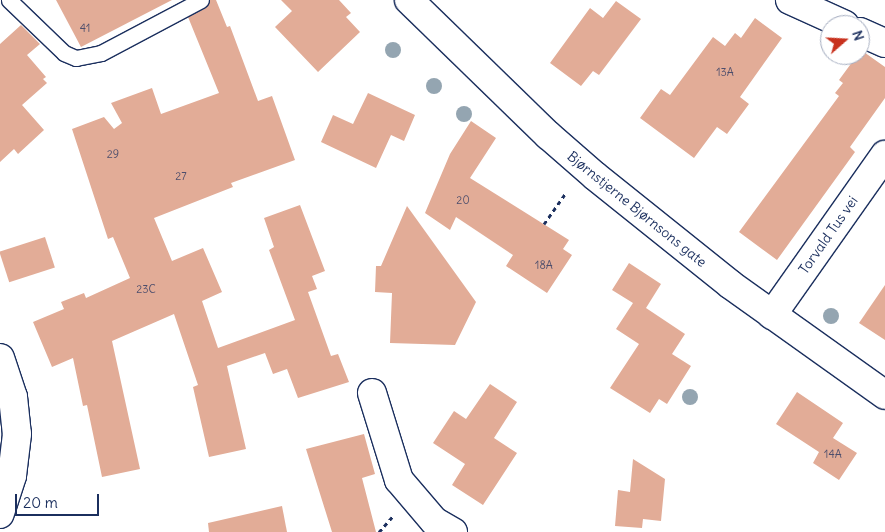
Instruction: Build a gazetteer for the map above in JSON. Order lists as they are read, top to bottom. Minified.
{"streets":{"street":["Bjørnstjerne Bjørnsons gate","Torvald Tus vei"]},"crossings":[["Bjørnstjerne Bjørnsons gate","Torvald Tus vei"]],"house_numbers":["41","13A","29","27","20","18A","23C","14A"],"scale_bar":"20 m","north":"right"}
